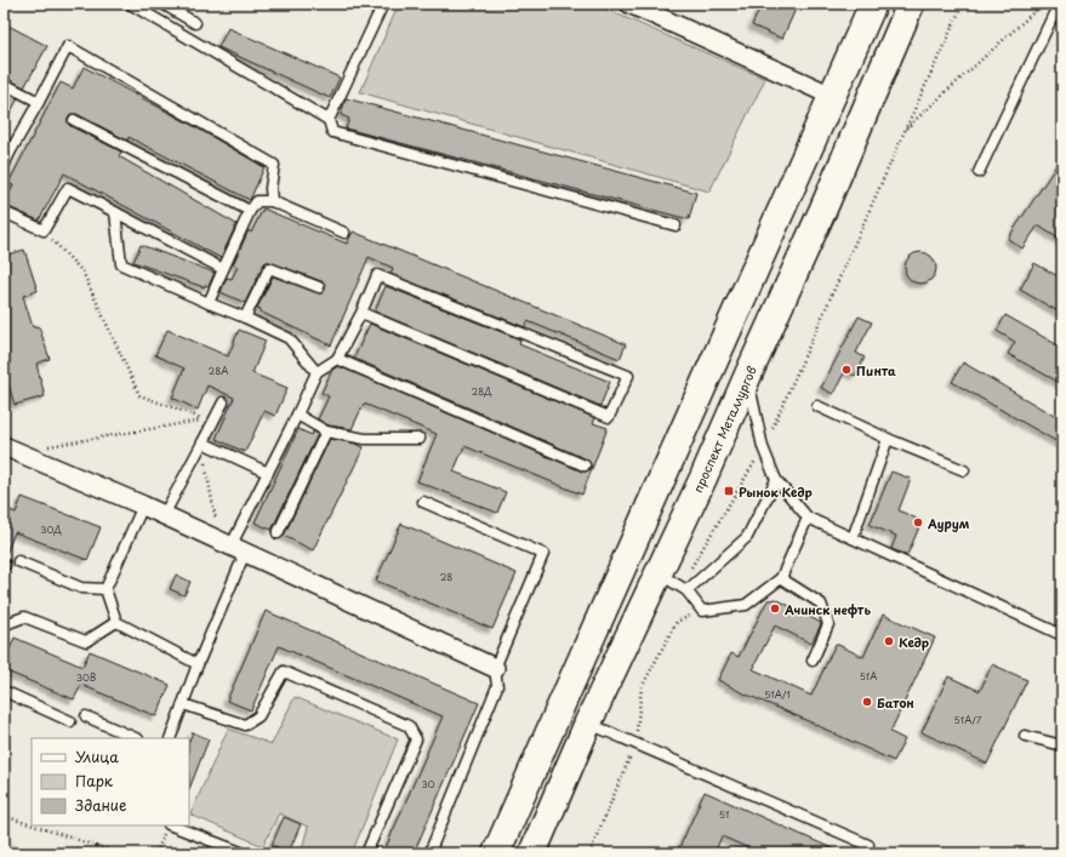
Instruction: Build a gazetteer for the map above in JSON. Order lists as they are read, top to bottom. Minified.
{"streets":{"main road":["проспект Металлургов"]},"places":{"other":["Пинта","Аурум","Ачинск нефть","Кедр","Батон"],"transit":["Рынок Кедр"]},"house_numbers":["28А","28Д","30Д","28","51А","30В","51А/1","51А/7","30","51"],"legend":["Улица","Парк","Здание"]}
